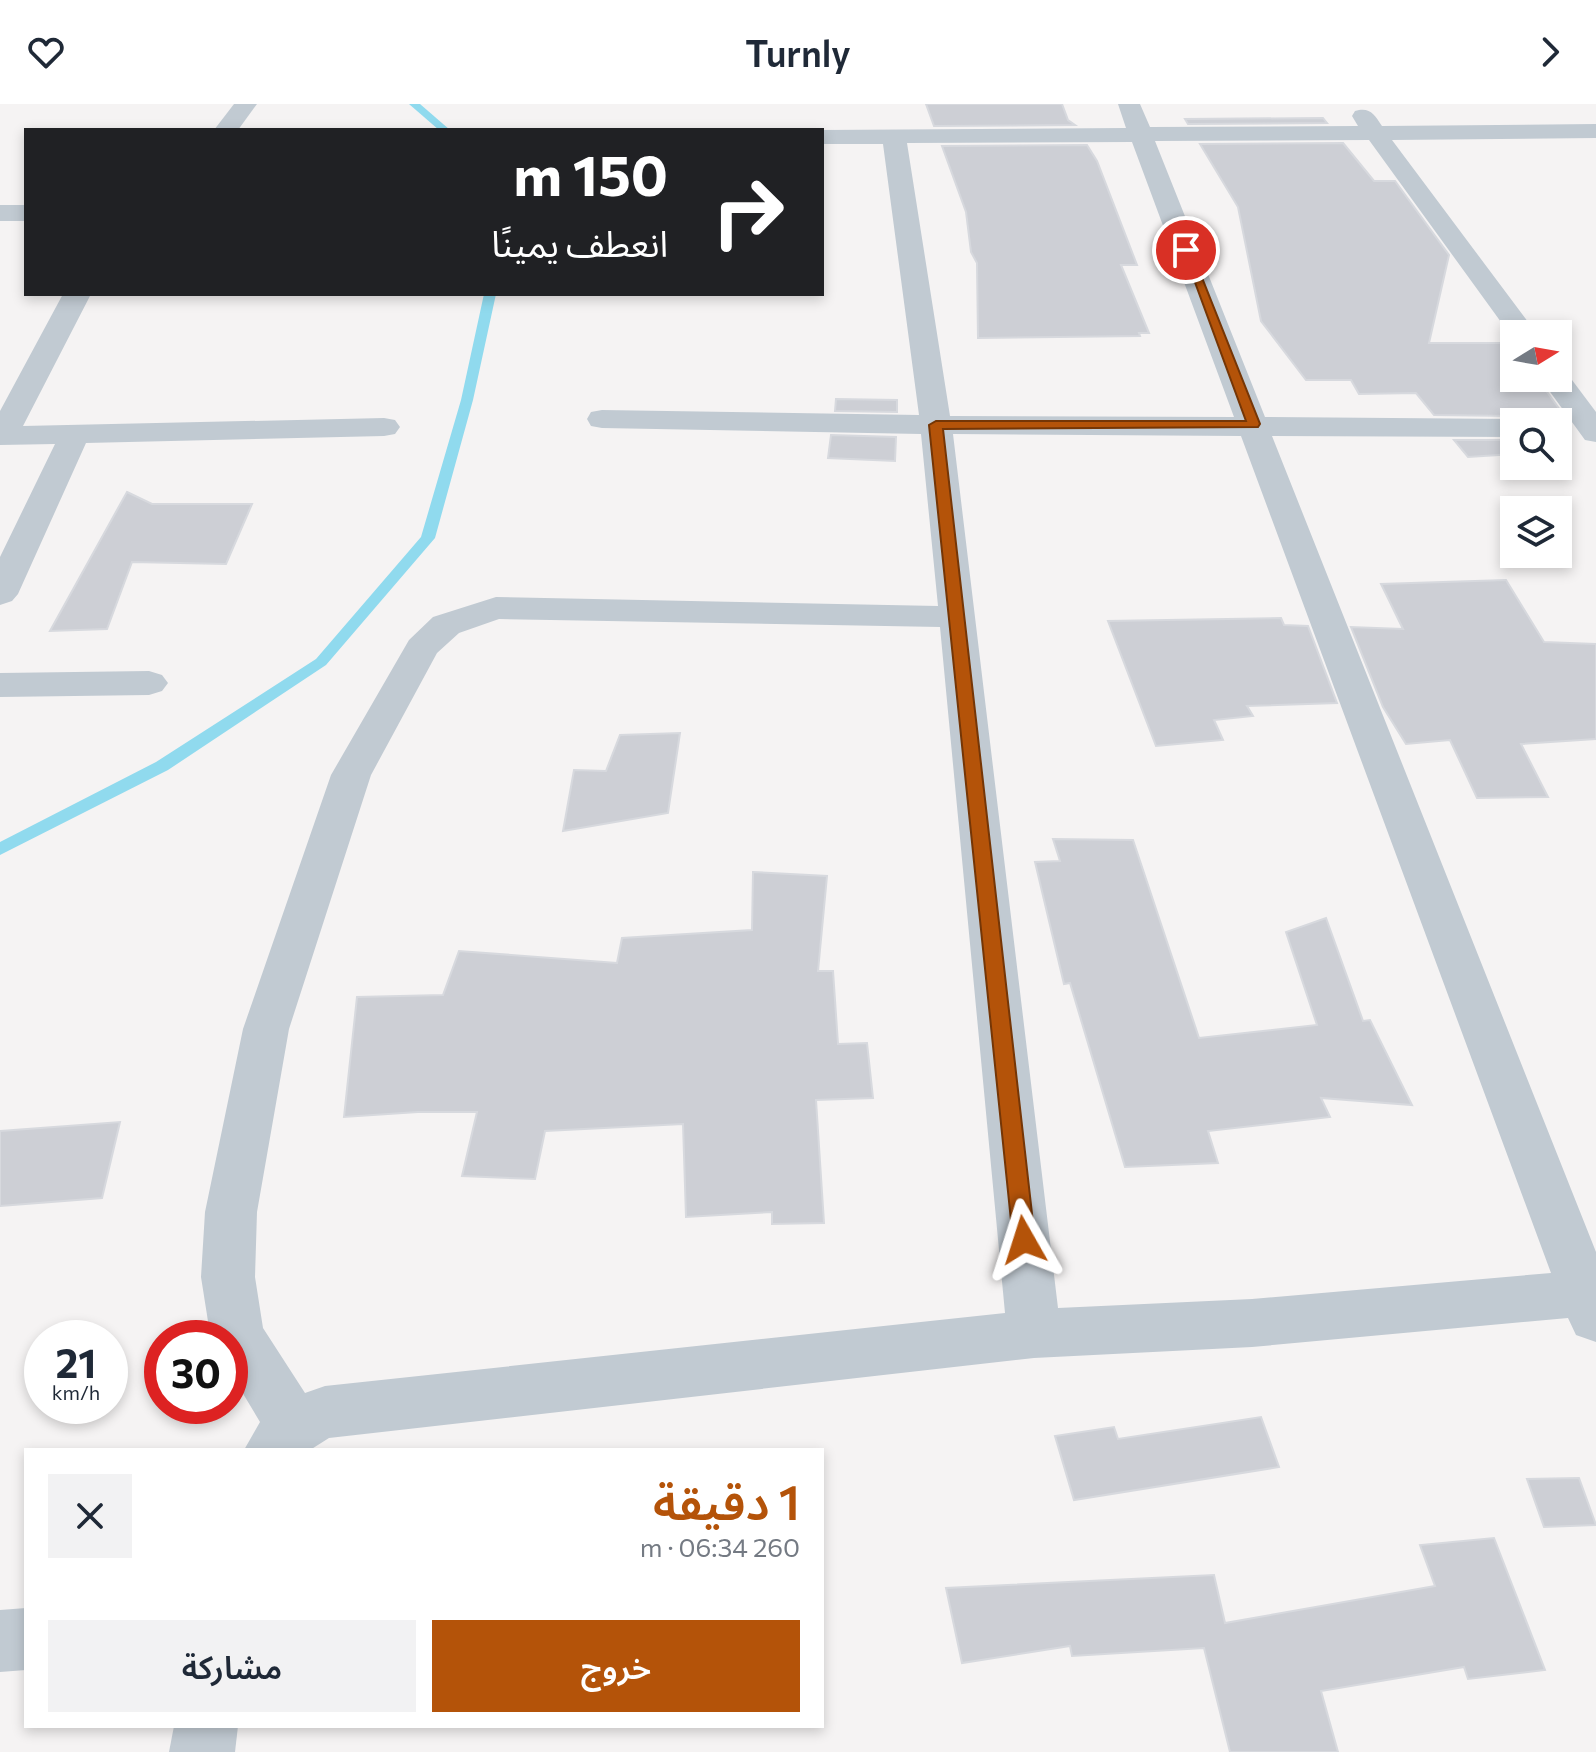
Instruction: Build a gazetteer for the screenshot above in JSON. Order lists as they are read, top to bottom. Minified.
{"north":"right","page":{"header":"Turnly","turn":["150 m","انعطف يمينًا"],"speed":"21 km/h","limit":"30","heading":["1 دقيقة","260 m · 06:34"],"buttons":["خروج","مشاركة"]}}
